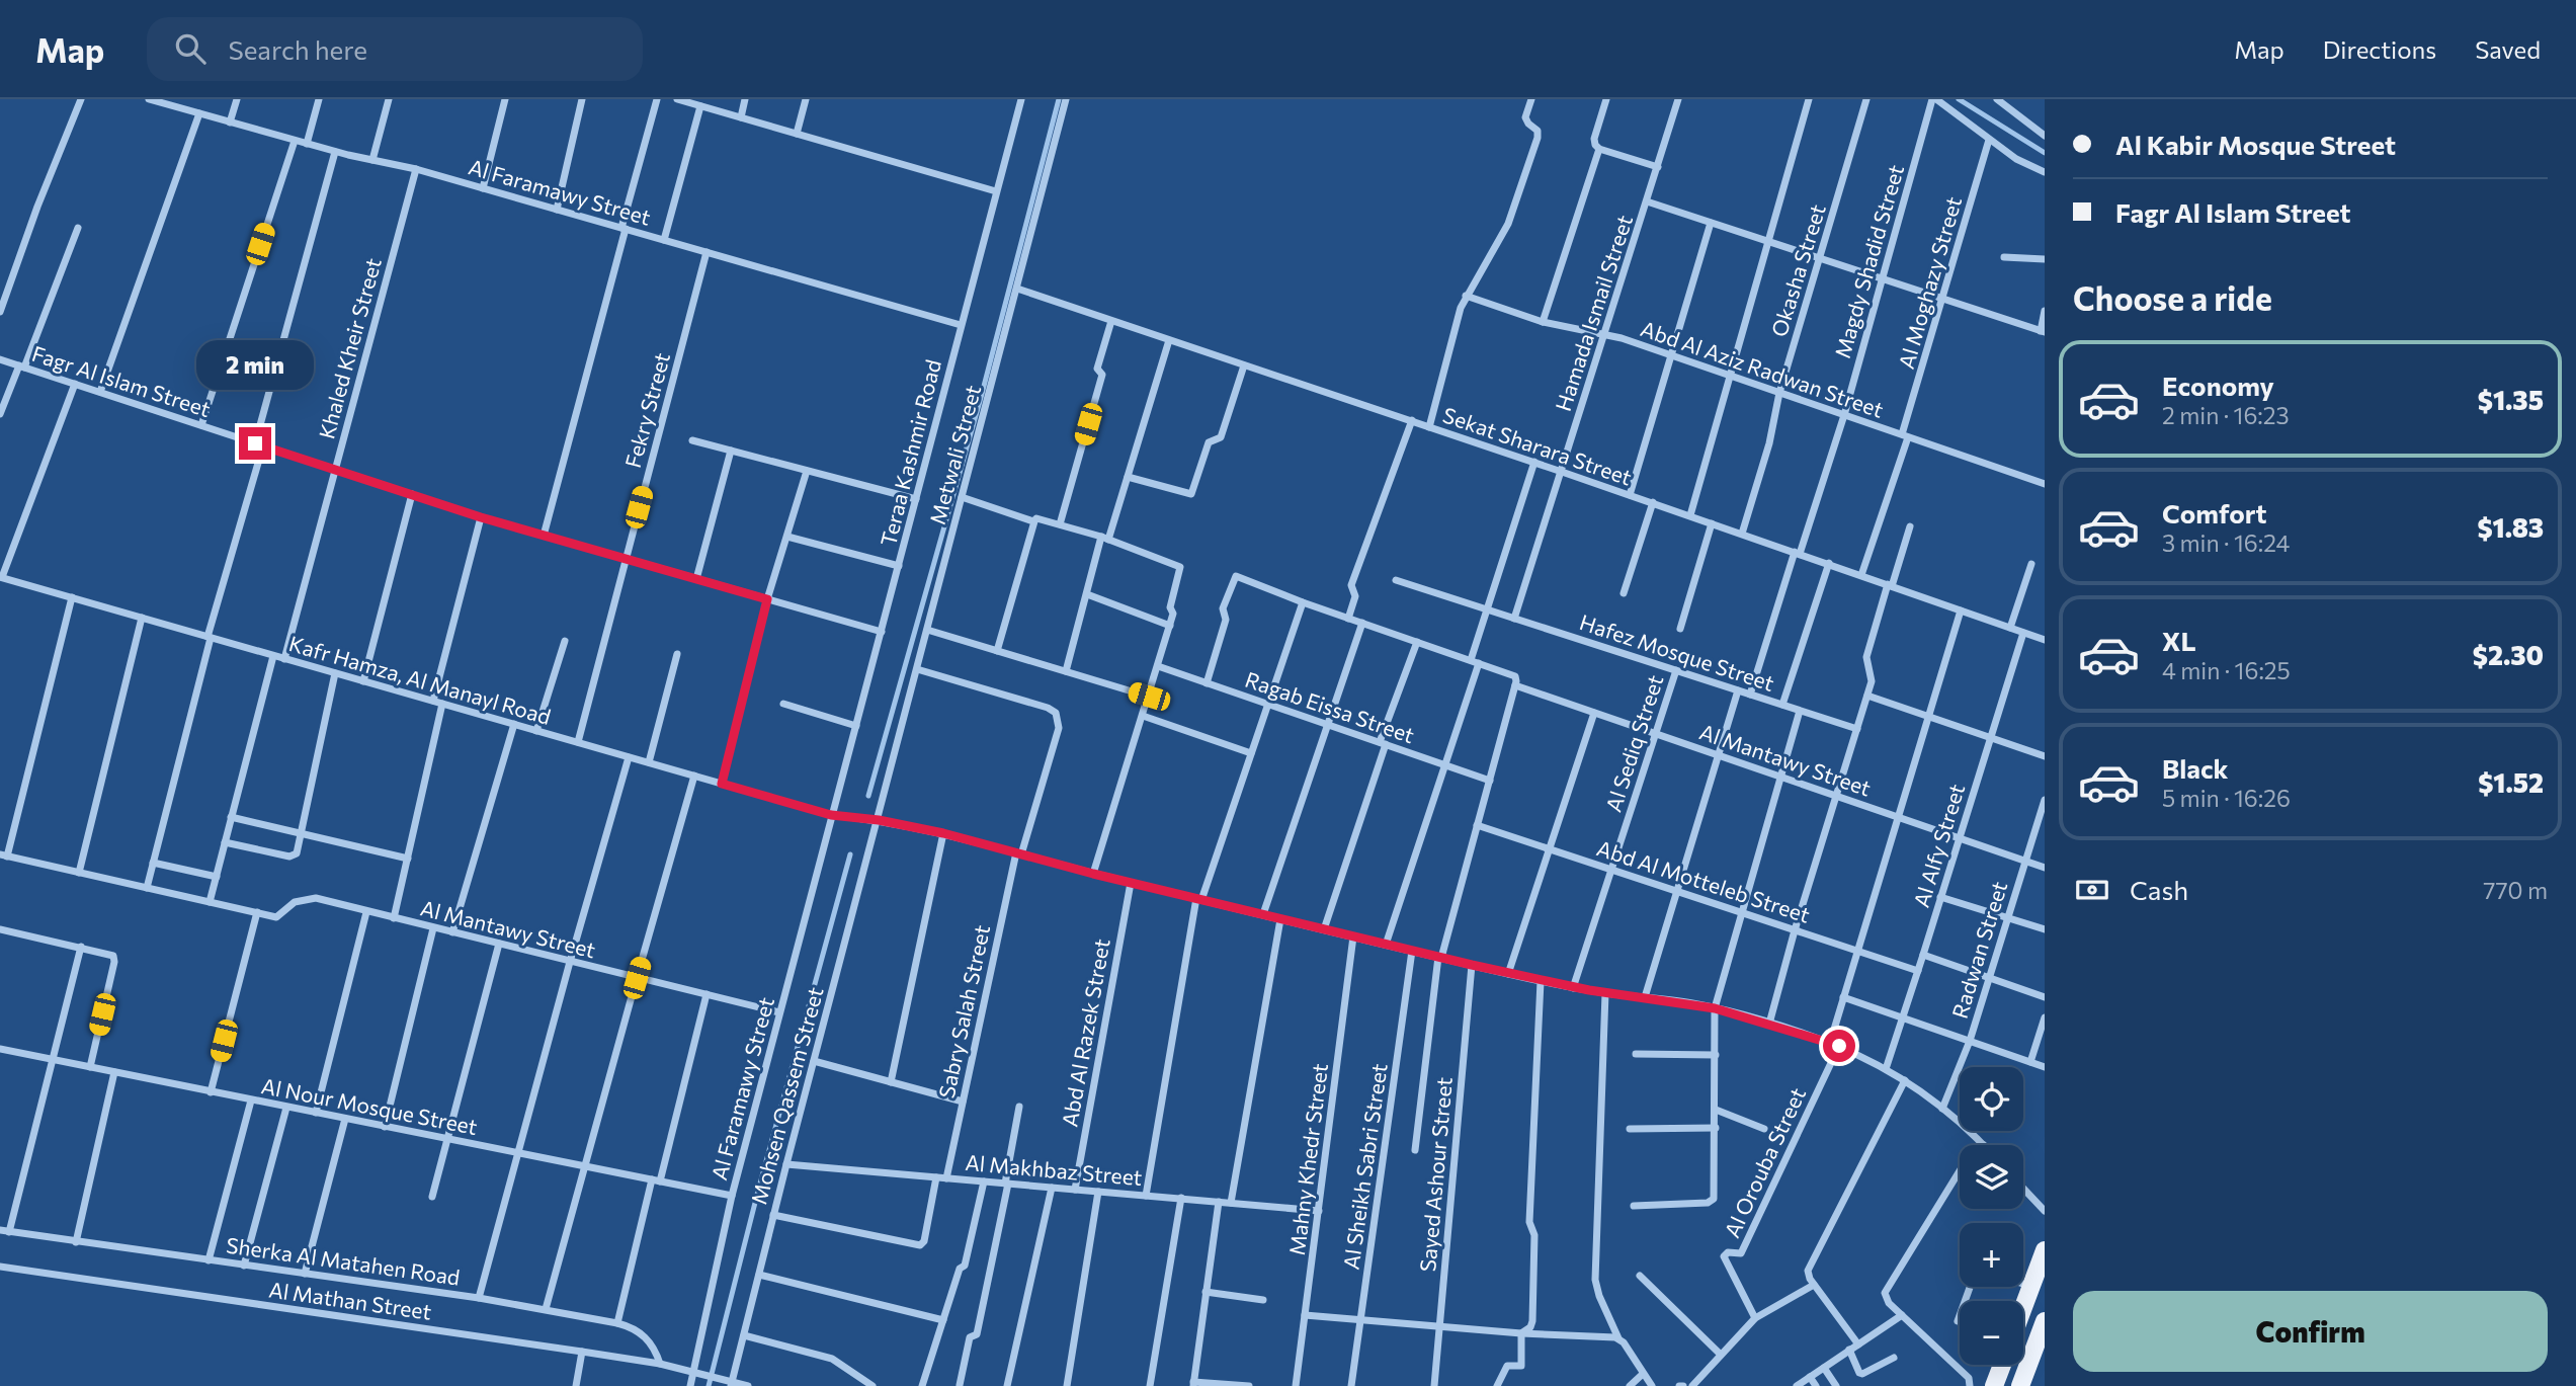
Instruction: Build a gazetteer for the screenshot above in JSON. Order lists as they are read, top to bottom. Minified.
{"streets":{"street":["Al Faramawy Street","Magdy Shadid Street","Okasha Street","Al Moghazy Street","Hamada Ismail Street","Khaled Kheir Street","Abd Al Aziz Radwan Street","Fagr Al Islam Street","Fekry Street","Sekat Sharara Street","Teraa Kashmir Road","Metwali Street","Hafez Mosque Street","Kafr Hamza, Al Manayl Road","Ragab Eissa Street","Al Sediq Street","Al Mantawy Street","Al Alfy Street","Abd Al Motteleb Street","Radwan Street","Sabry Salah Street","Abd Al Razek Street","Mohsen Qassem Street","Al Nour Mosque Street","Mahny Khedr Street","Al Orouba Street","Al Sheikh Sabri Street","Al Makhbaz Street","Sayed Ashour Street","Sherka Al Matahen Road","Al Mathan Street"]},"crossings":[["Al Faramawy Street","Khaled Kheir Street"],["Al Faramawy Street","Fekry Street"],["Al Faramawy Street","Teraa Kashmir Road"],["Al Faramawy Street","Kafr Hamza, Al Manayl Road"],["Al Faramawy Street","Al Mantawy Street"],["Al Faramawy Street","Al Nour Mosque Street"],["Al Faramawy Street","Al Mathan Street"],["Magdy Shadid Street","Abd Al Aziz Radwan Street"],["Magdy Shadid Street","Sekat Sharara Street"],["Magdy Shadid Street","Hafez Mosque Street"],["Okasha Street","Abd Al Aziz Radwan Street"],["Okasha Street","Sekat Sharara Street"],["Al Moghazy Street","Abd Al Aziz Radwan Street"],["Al Moghazy Street","Sekat Sharara Street"],["Hamada Ismail Street","Abd Al Aziz Radwan Street"],["Hamada Ismail Street","Sekat Sharara Street"],["Hamada Ismail Street","Hafez Mosque Street"],["Khaled Kheir Street","Fagr Al Islam Street"],["Khaled Kheir Street","Kafr Hamza, Al Manayl Road"],["Fagr Al Islam Street","Fekry Street"],["Fagr Al Islam Street","Teraa Kashmir Road"],["Fekry Street","Kafr Hamza, Al Manayl Road"],["Sekat Sharara Street","Metwali Street"],["Sekat Sharara Street","Al Alfy Street"],["Teraa Kashmir Road","Kafr Hamza, Al Manayl Road"],["Metwali Street","Kafr Hamza, Al Manayl Road"],["Metwali Street","Sabry Salah Street"],["Metwali Street","Mohsen Qassem Street"],["Hafez Mosque Street","Al Sediq Street"],["Kafr Hamza, Al Manayl Road","Al Sediq Street"],["Kafr Hamza, Al Manayl Road","Al Alfy Street"],["Kafr Hamza, Al Manayl Road","Radwan Street"],["Kafr Hamza, Al Manayl Road","Sabry Salah Street"],["Kafr Hamza, Al Manayl Road","Abd Al Razek Street"],["Kafr Hamza, Al Manayl Road","Mohsen Qassem Street"],["Kafr Hamza, Al Manayl Road","Mahny Khedr Street"],["Kafr Hamza, Al Manayl Road","Al Orouba Street"],["Kafr Hamza, Al Manayl Road","Al Sheikh Sabri Street"],["Kafr Hamza, Al Manayl Road","Sayed Ashour Street"],["Al Sediq Street","Al Mantawy Street"],["Al Sediq Street","Abd Al Motteleb Street"],["Al Mantawy Street","Al Alfy Street"],["Al Mantawy Street","Radwan Street"],["Al Alfy Street","Abd Al Motteleb Street"],["Sabry Salah Street","Al Makhbaz Street"],["Abd Al Razek Street","Al Makhbaz Street"],["Mohsen Qassem Street","Al Makhbaz Street"],["Mohsen Qassem Street","Al Mathan Street"],["Mahny Khedr Street","Al Makhbaz Street"],["Sherka Al Matahen Road","Al Mathan Street"]],"page":{"header":"Map","search":"Search here","nav":["Map","Directions","Saved"],"banner":["Al Kabir Mosque Street","Fagr Al Islam Street"],"heading":"Choose a ride","bubble":"2 min","list":[{"name":"Economy","note":"2 min · 16:23","value":"$1.35"},{"name":"Comfort","note":"3 min · 16:24","value":"$1.83"},{"name":"XL","note":"4 min · 16:25","value":"$2.30"},{"name":"Black","note":"5 min · 16:26","value":"$1.52"}],"pay":["Cash","770 m"],"map_buttons":["+","−"],"buttons":"Confirm"}}
